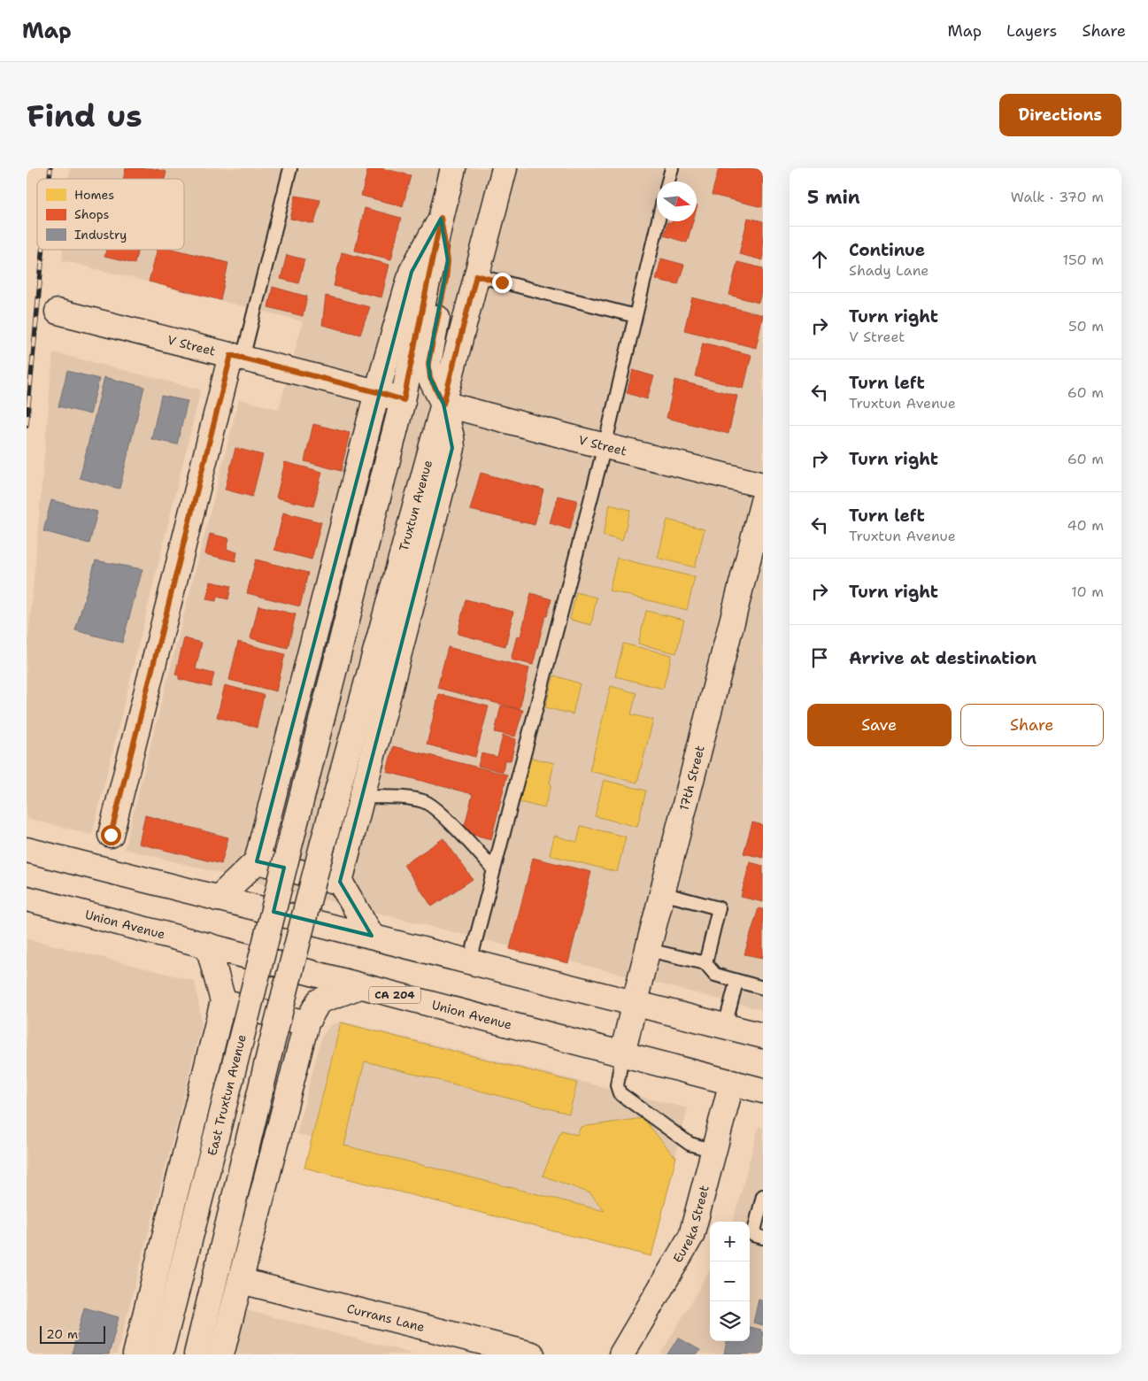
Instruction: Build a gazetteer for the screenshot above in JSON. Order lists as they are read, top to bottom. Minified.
{"streets":{"main road":["V Street","Truxtun Avenue","17th Street","Union Avenue","CA 204","East Truxtun Avenue","Eureka Street","Currans Lane"]},"crossings":[["V Street","Truxtun Avenue"],["V Street","East Truxtun Avenue"],["17th Street","Union Avenue"],["Union Avenue","Eureka Street"]],"legend":["Homes","Shops","Industry"],"scale_bar":"20 m","north":"right","page":{"header":"Map","nav":["Map","Layers","Share"],"buttons":["Directions",["Save","Share"]],"title":"Find us","heading":["5 min","Walk · 370 m"],"list":[["Continue","Shady Lane","150 m"],["Turn right","V Street","50 m"],["Turn left","Truxtun Avenue","60 m"],["Turn right","60 m"],["Turn left","Truxtun Avenue","40 m"],["Turn right","10 m"],"Arrive at destination"],"map_buttons":["+","−"],"scale":"20 m"}}
